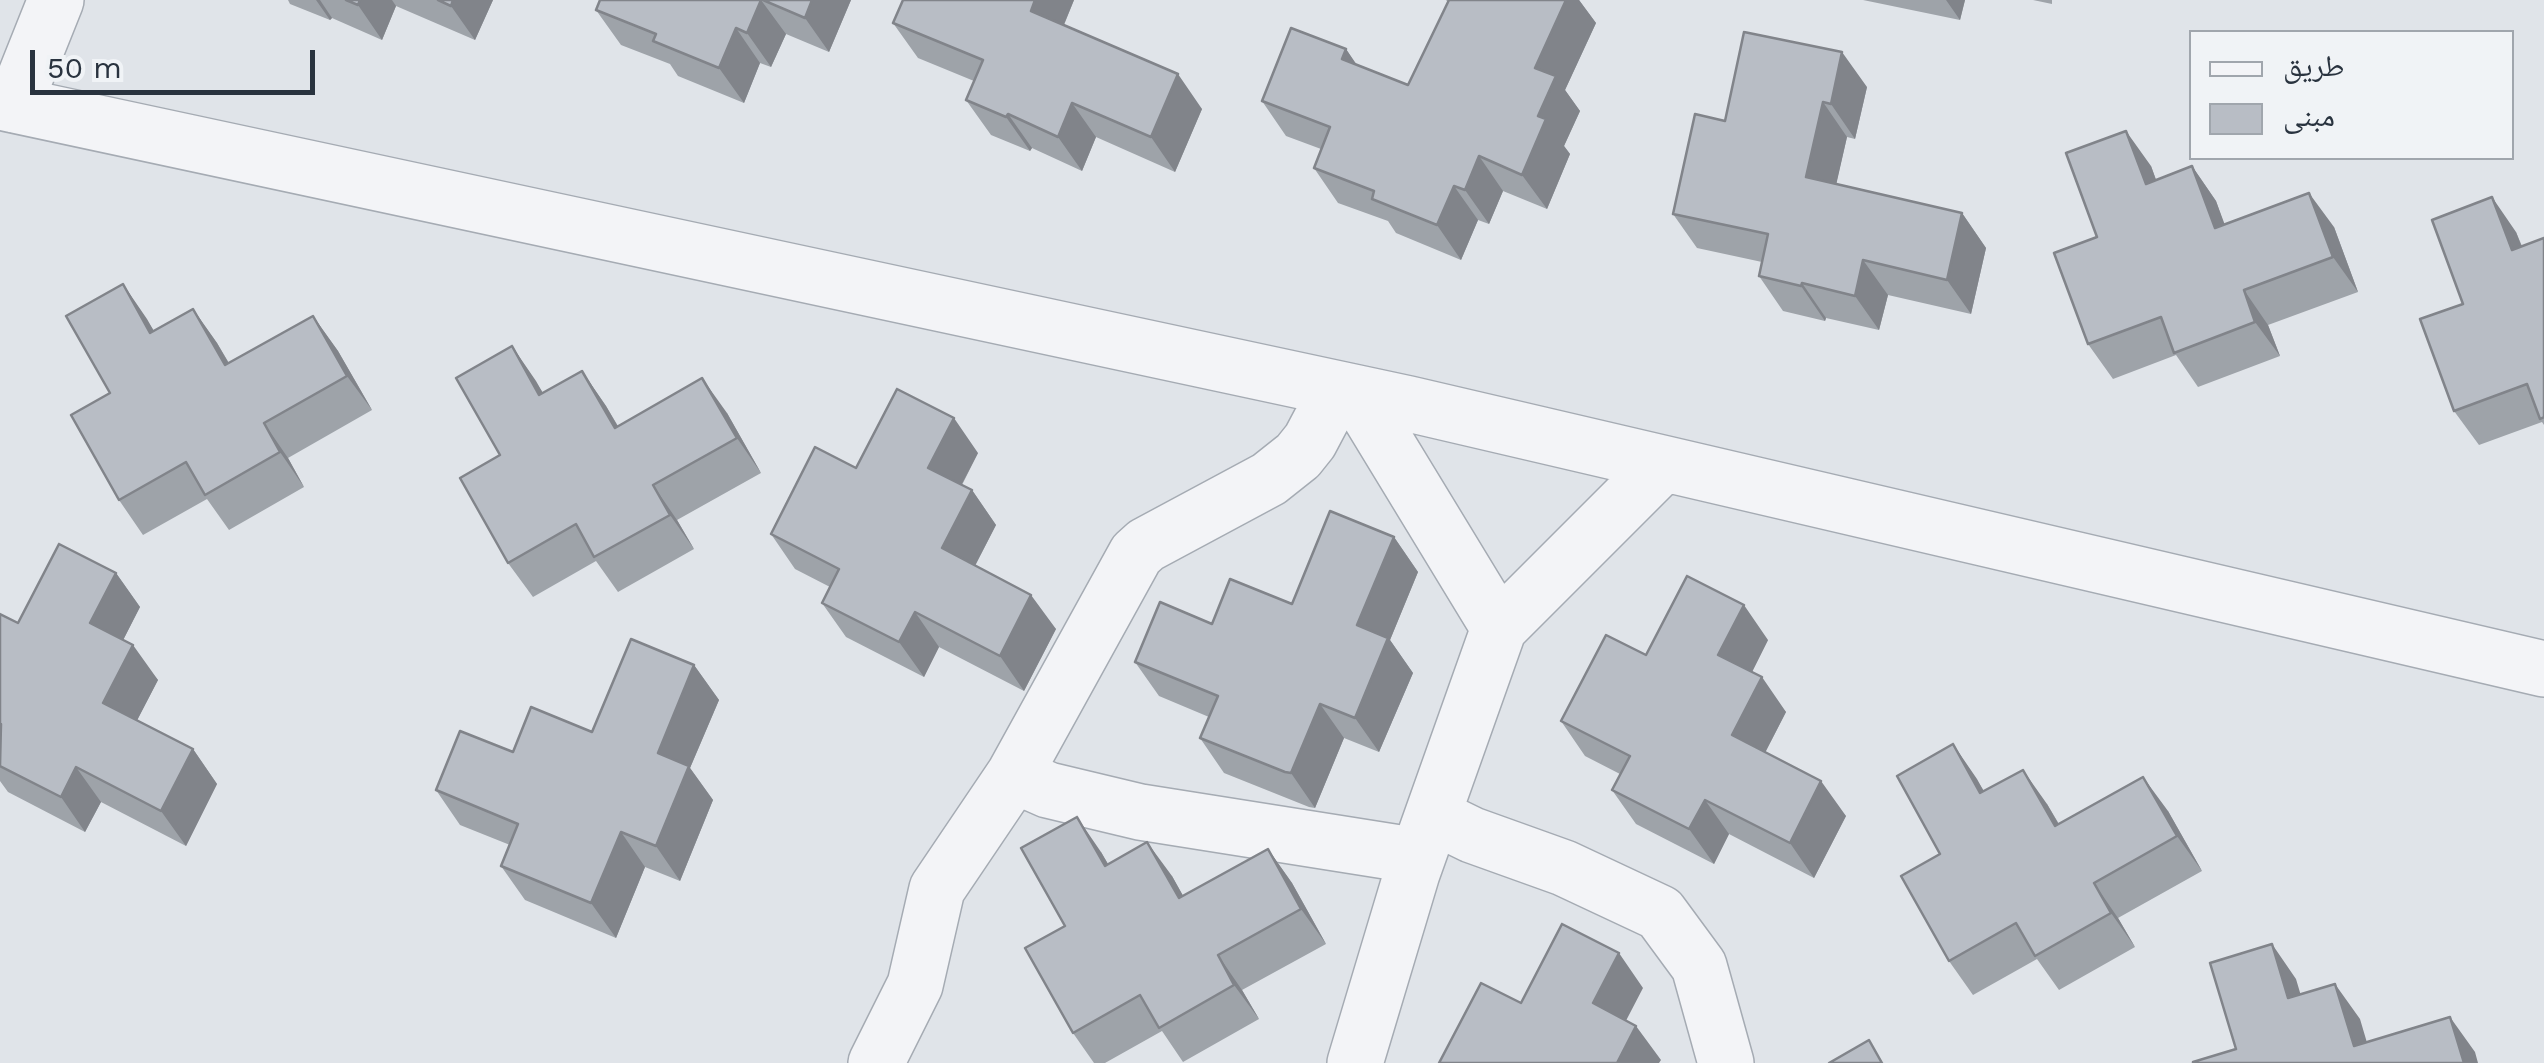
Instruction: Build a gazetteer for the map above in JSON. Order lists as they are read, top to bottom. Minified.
{"legend":["طريق","مبنى"],"scale_bar":"50 m"}
